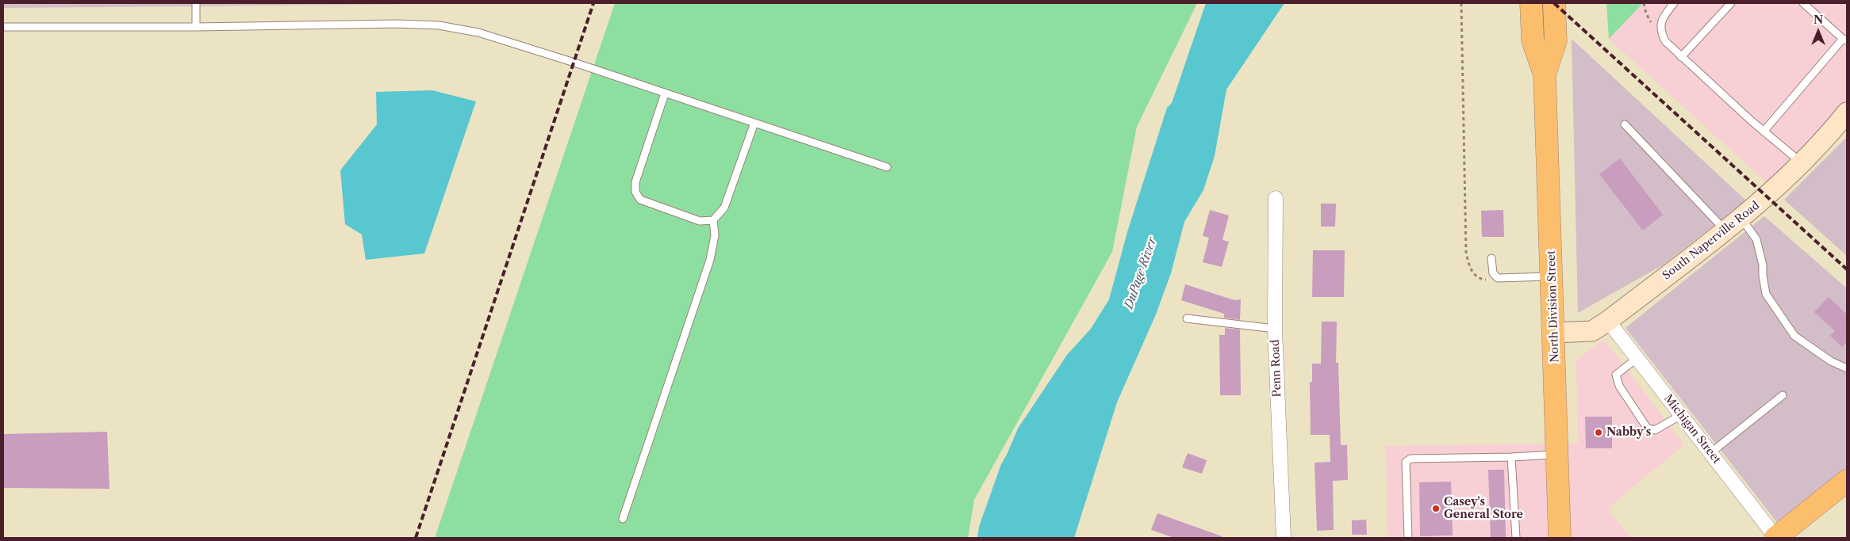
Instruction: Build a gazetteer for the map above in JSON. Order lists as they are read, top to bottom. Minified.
{"streets":{"main road":["South Naperville Road","North Division Street"],"street":["Penn Road","Michigan Street"]},"crossings":[["South Naperville Road","North Division Street"],["South Naperville Road","Michigan Street"]],"water":["DuPage River"],"places":["Nabby’s","Casey's General Store"],"north":"top"}
